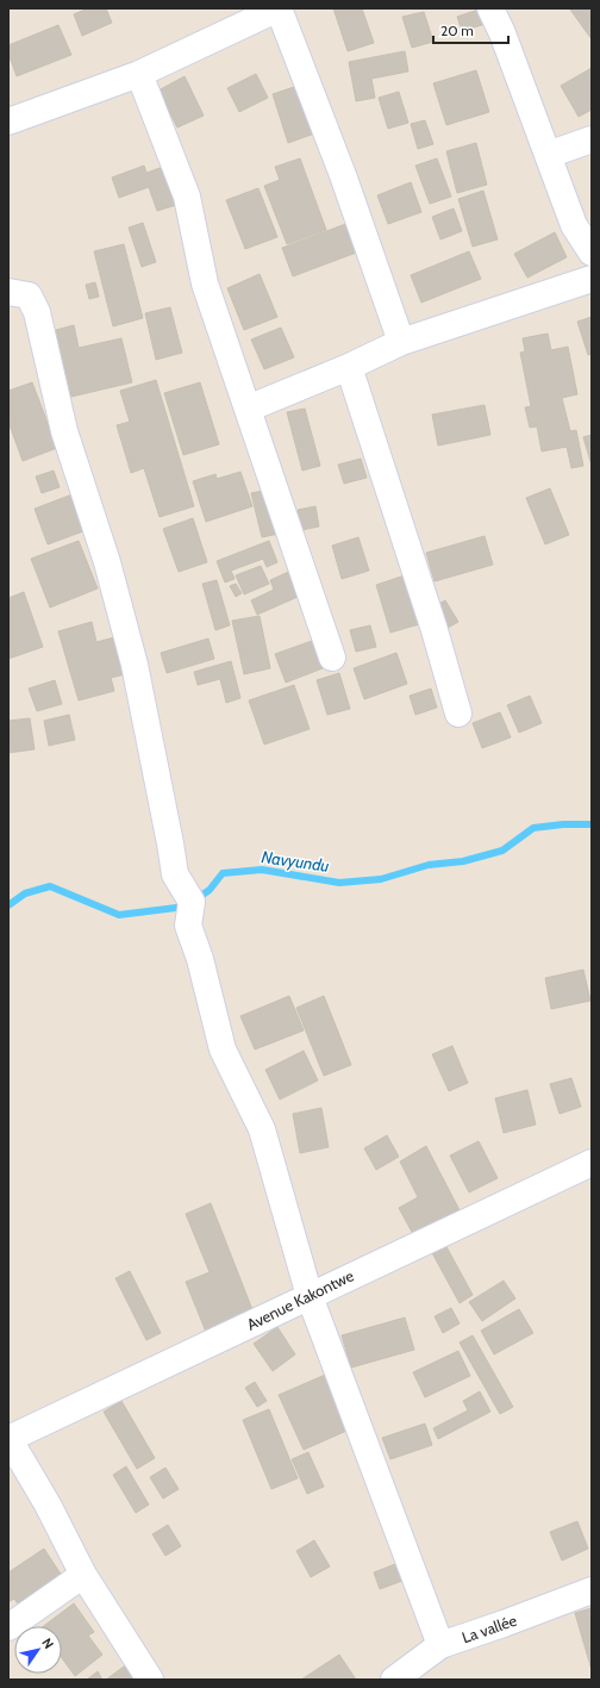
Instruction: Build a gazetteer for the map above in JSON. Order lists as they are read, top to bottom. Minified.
{"streets":{"street":["Avenue Kakontwe","La vallée"]},"water":["Navyundu"],"scale_bar":"20 m","north":"top right"}
